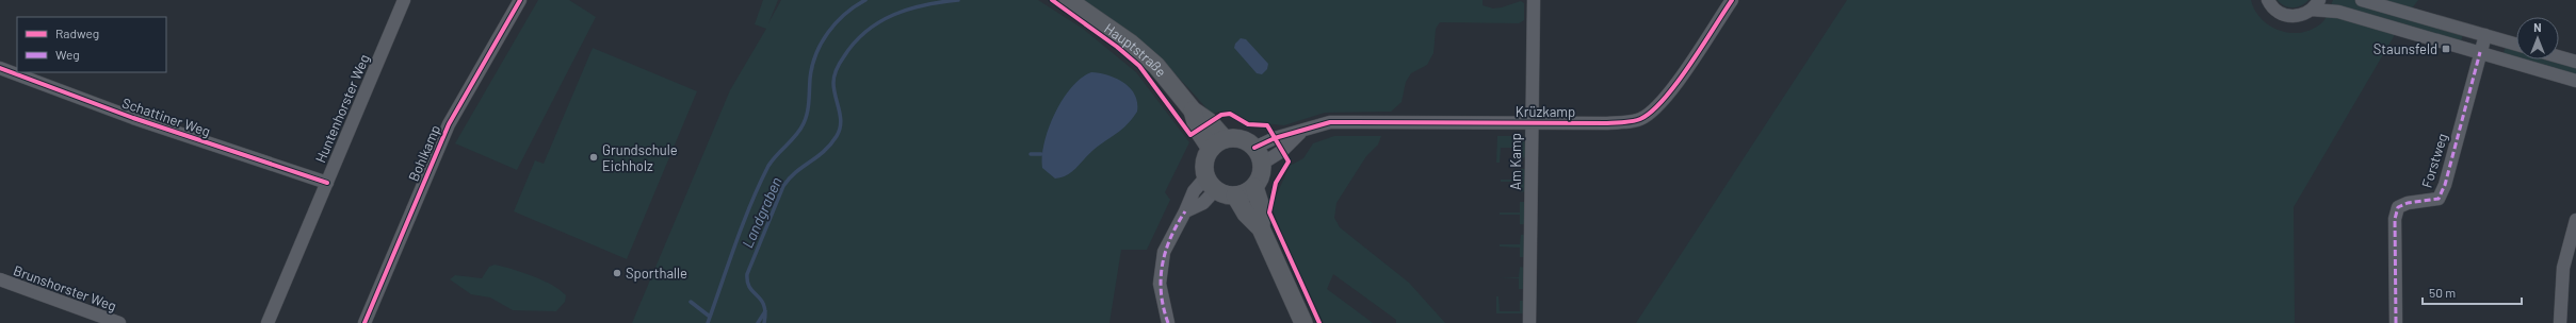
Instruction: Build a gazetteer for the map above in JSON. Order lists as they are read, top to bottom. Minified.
{"streets":{"main road":["Hauptstraße"],"street":["Huntenhorster Weg","Krüzkamp","Schattiner Weg","Bohlkamp","Forstweg","Am Kamp","Brunshorster Weg"]},"crossings":[["Hauptstraße","Krüzkamp"],["Huntenhorster Weg","Schattiner Weg"],["Krüzkamp","Am Kamp"]],"water":["Landgraben"],"places":{"transit":["Staunsfeld"],"other":["Grundschule Eichholz","Sporthalle"]},"legend":["Radweg","Weg"],"scale_bar":"50 m","north":"top"}
